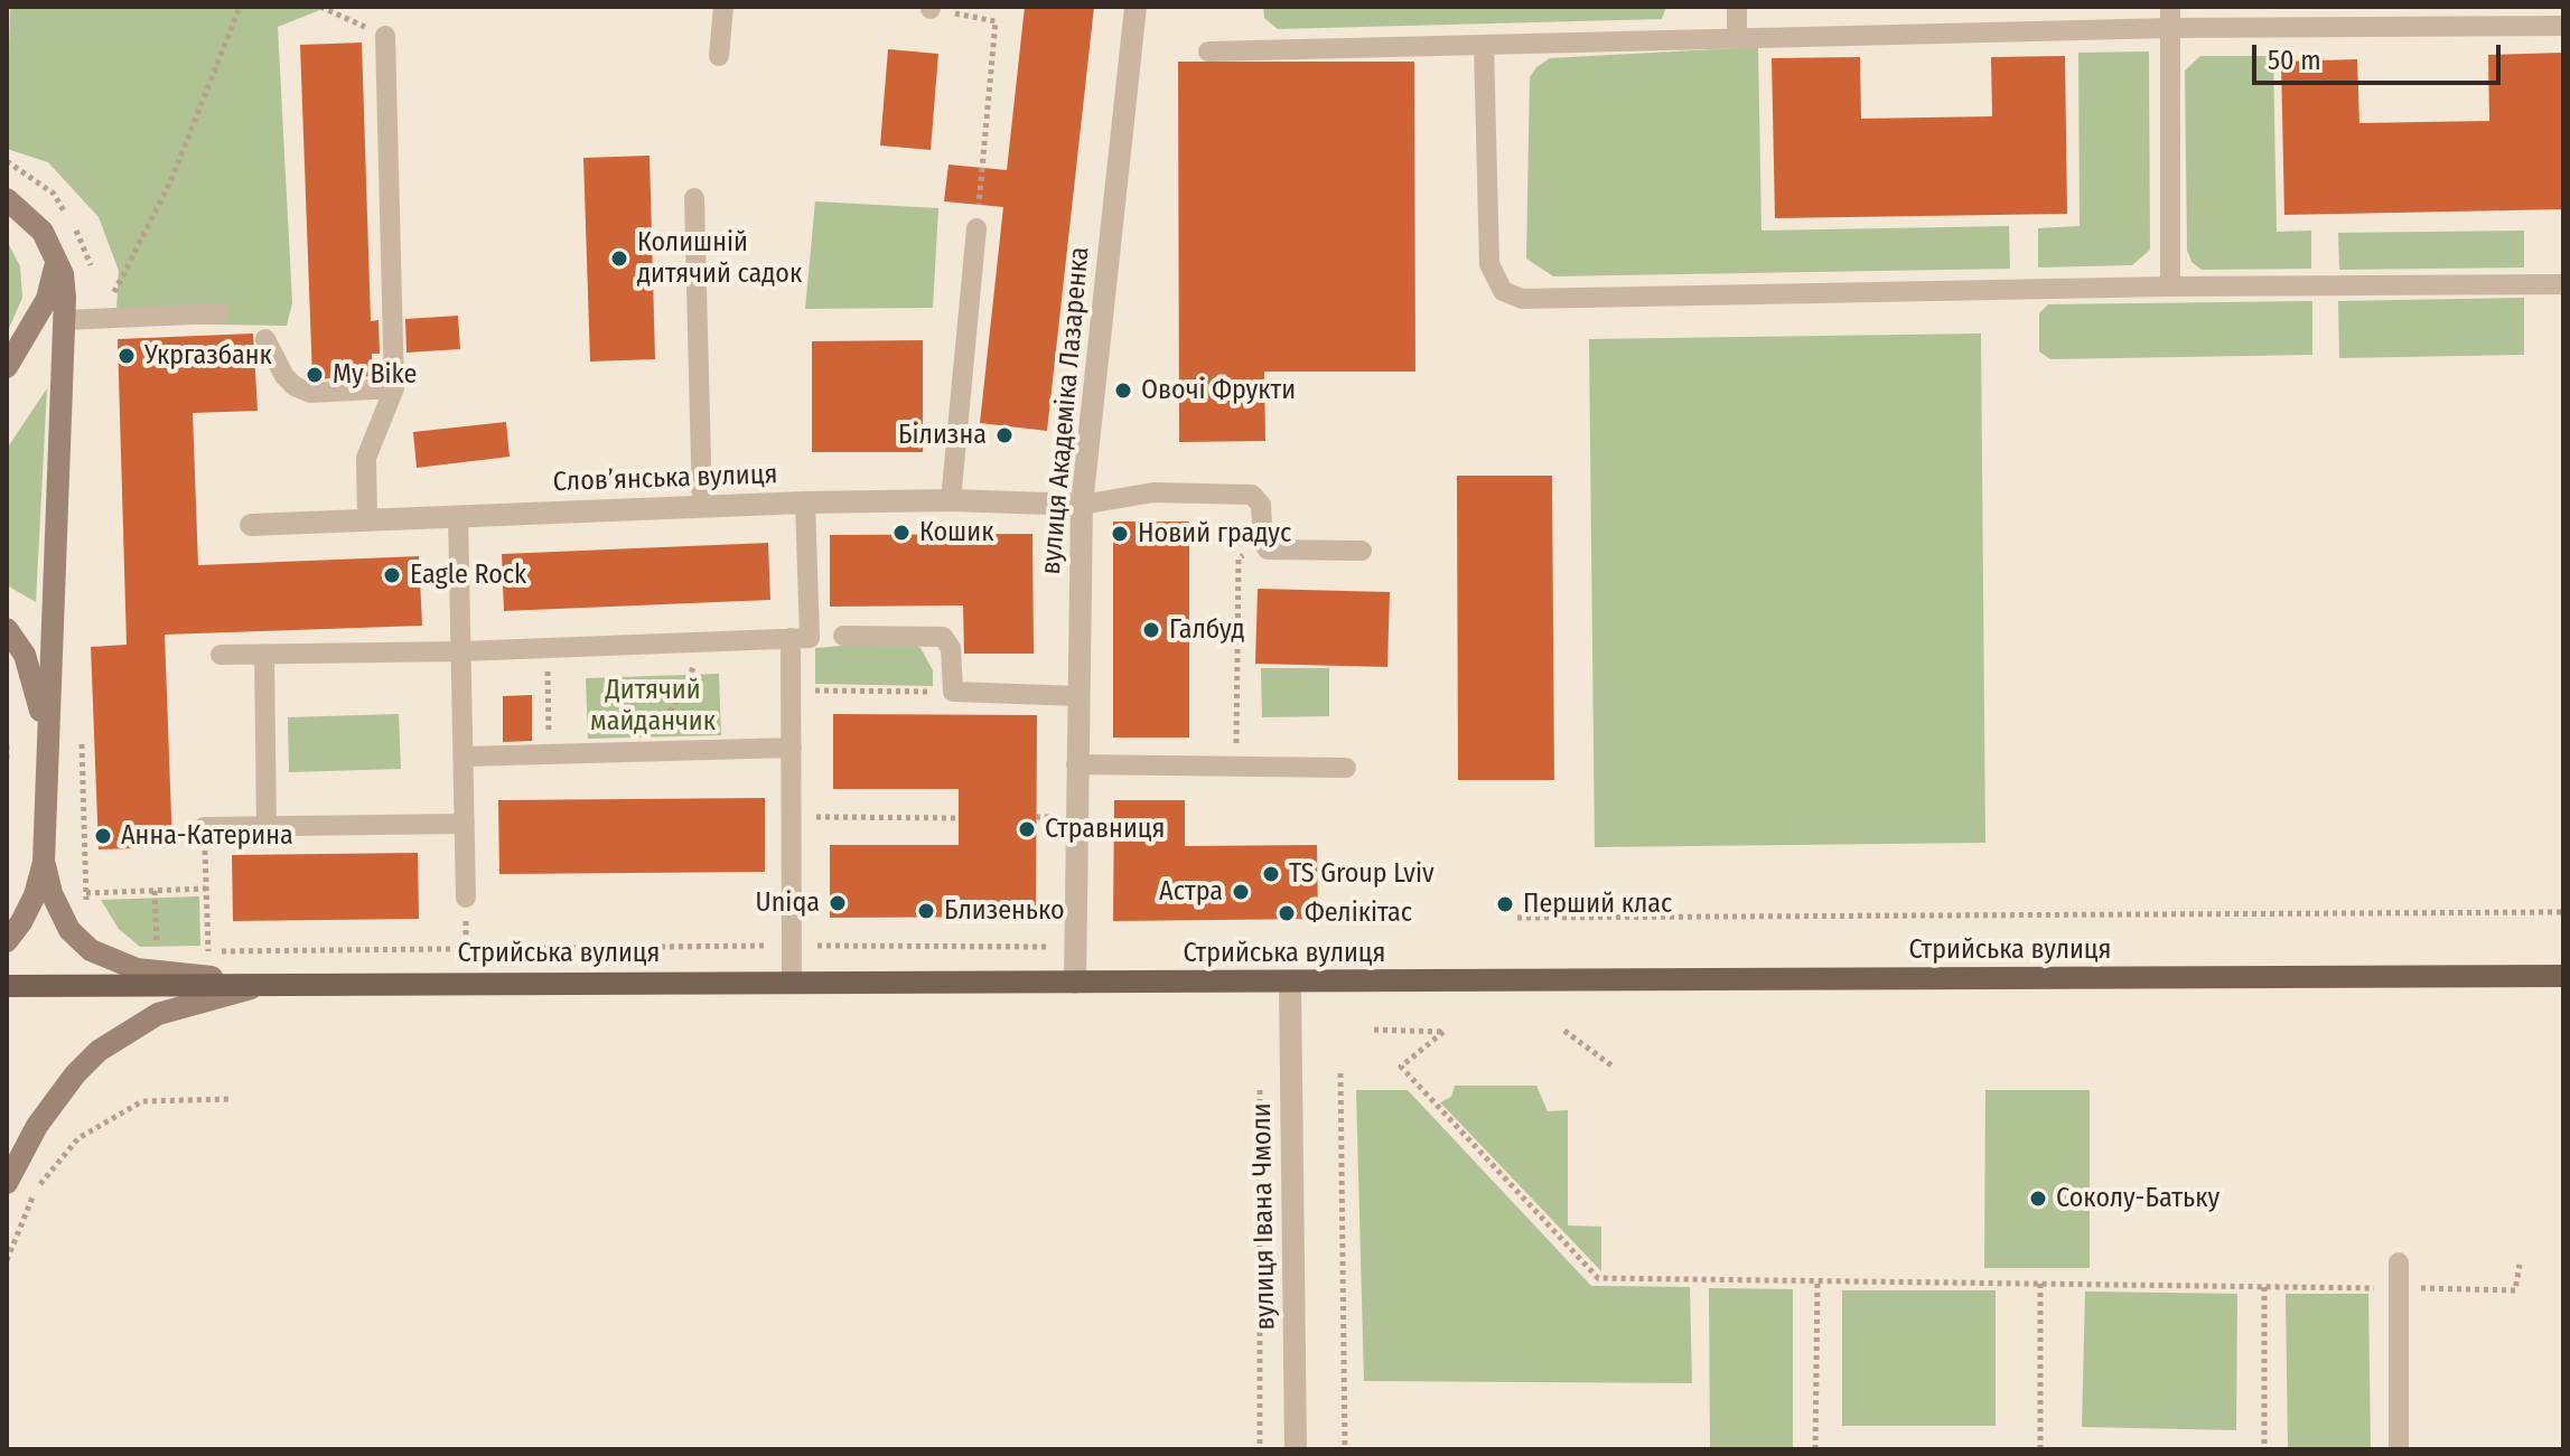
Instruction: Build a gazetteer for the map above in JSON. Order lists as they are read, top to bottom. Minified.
{"streets":{"main road":["Стрийська вулиця"],"street":["вулиця Академіка Лазаренка","Словʼянська вулиця","вулиця Івана Чмоли"]},"crossings":[["вулиця Академіка Лазаренка","Словʼянська вулиця"],["вулиця Академіка Лазаренка","Стрийська вулиця"],["Стрийська вулиця","вулиця Івана Чмоли"]],"parks":["Дитячий майданчик"],"places":["Колишній дитячий садок","Укргазбанк","My Bike","Овочі Фрукти","Білизна","Кошик","Новий градус","Eagle Rock","Галбуд","Стравниця","Анна-Катерина","TS Group Lviv","Астра","Uniqa","Перший клас","Близенько","Фелікітас","Соколу-Батьку"],"scale_bar":"50 m"}
